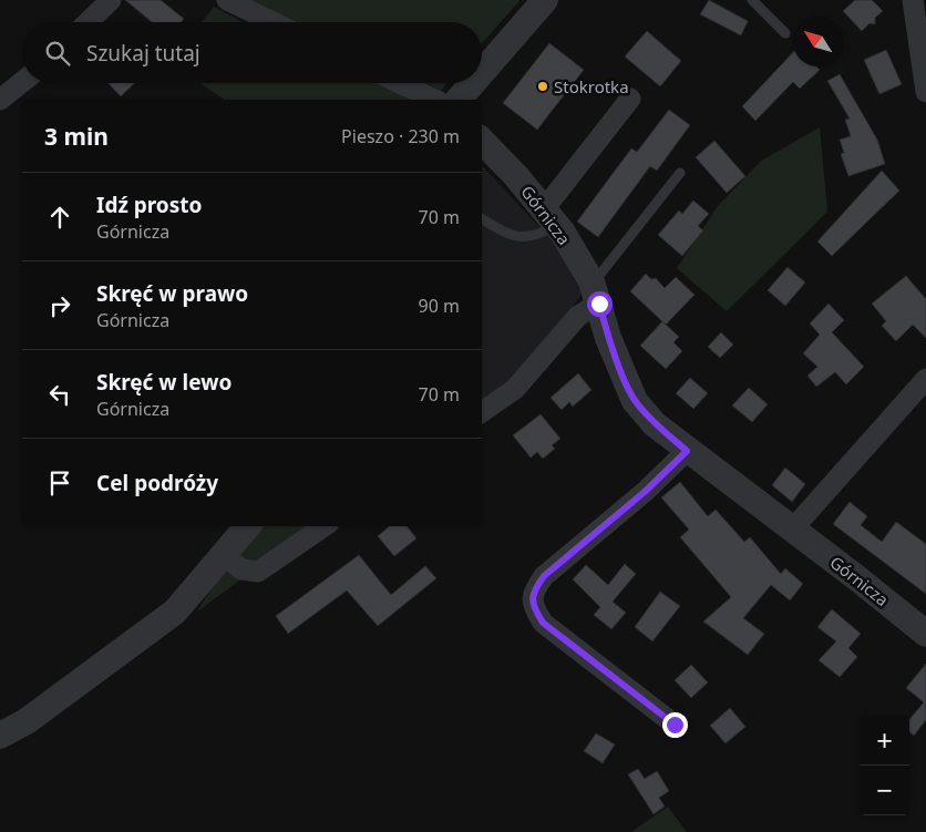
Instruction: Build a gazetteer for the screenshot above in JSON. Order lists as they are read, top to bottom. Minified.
{"streets":{"street":["Górnicza"]},"places":["Stokrotka"],"north":"top left","page":{"search":"Szukaj tutaj","heading":["3 min","Pieszo · 230 m"],"list":[["Idź prosto","Górnicza","70 m"],["Skręć w prawo","Górnicza","90 m"],["Skręć w lewo","Górnicza","70 m"],"Cel podróży"],"map_buttons":["+","−"]}}
